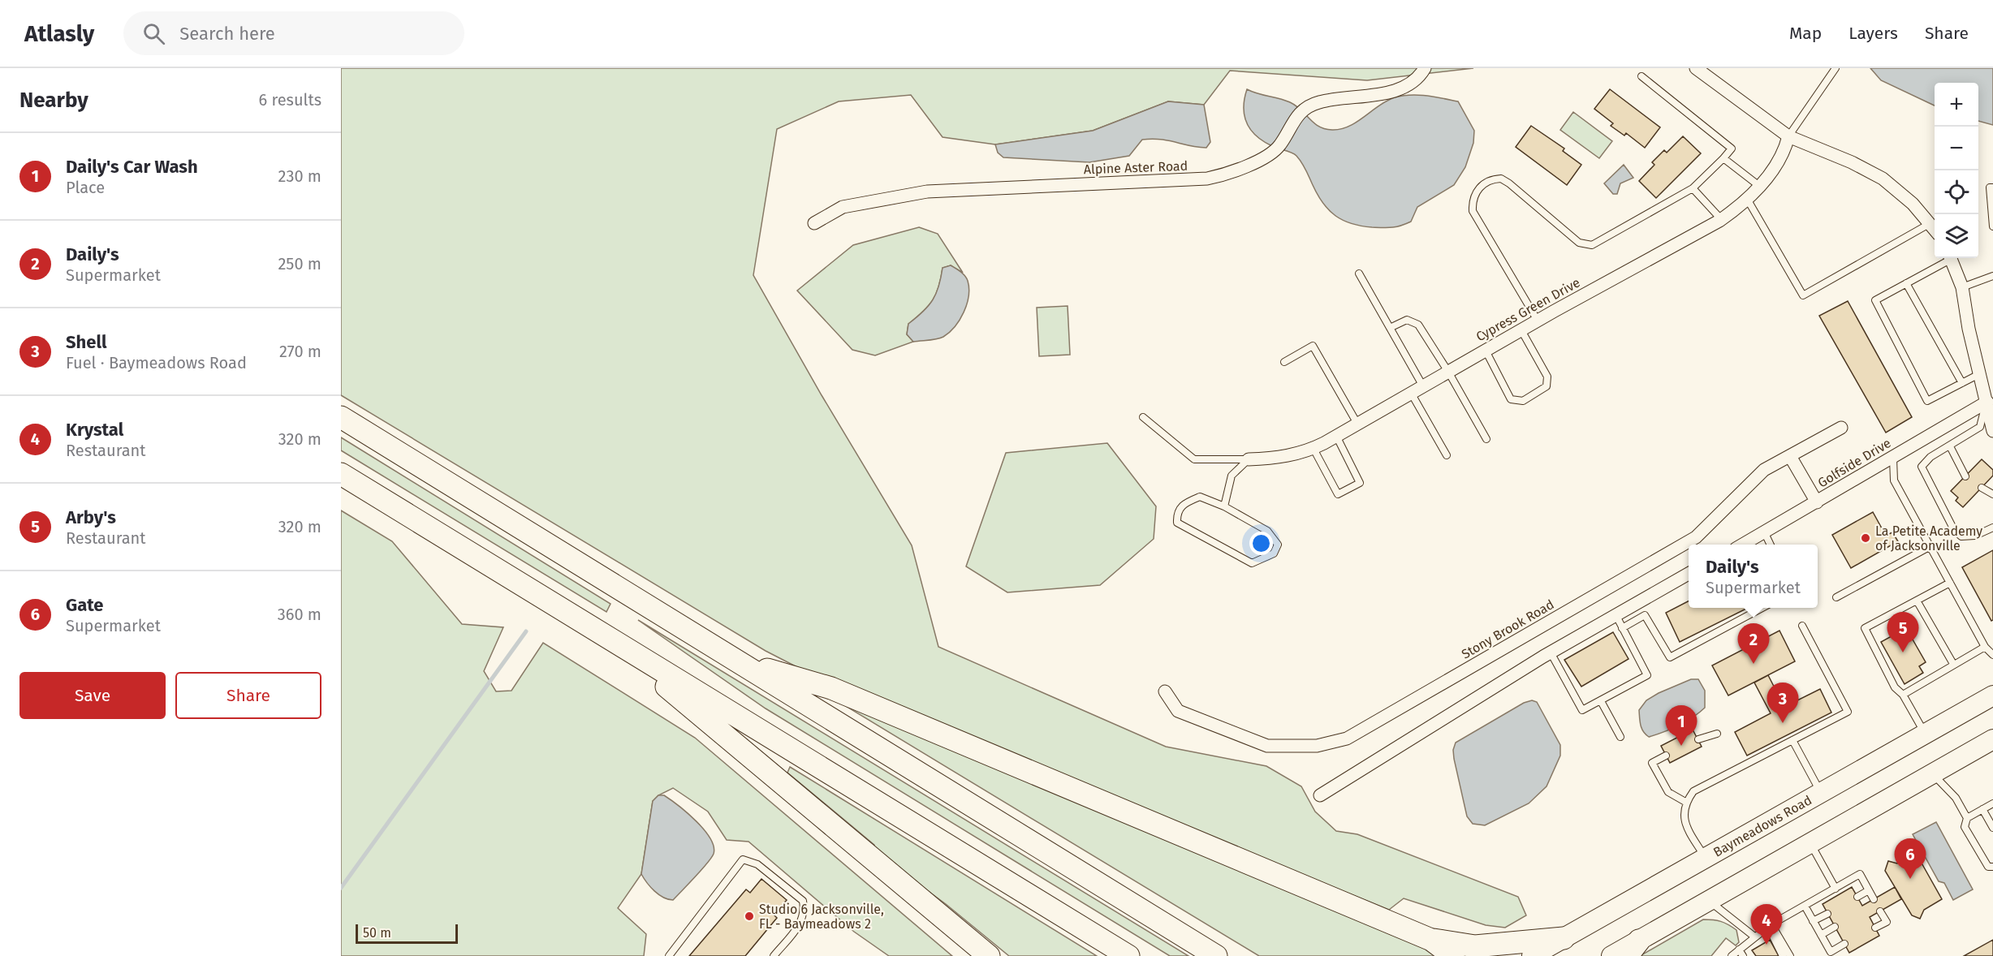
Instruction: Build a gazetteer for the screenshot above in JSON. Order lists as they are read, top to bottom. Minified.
{"streets":{"main road":["Baymeadows Road"],"street":["Alpine Aster Road","Cypress Green Drive","Golfside Drive","Stony Brook Road"]},"places":["La Petite Academy of Jacksonville","Studio 6 Jacksonville, FL - Baymeadows 2"],"scale_bar":"50 m","page":{"header":"Atlasly","search":"Search here","nav":["Map","Layers","Share"],"heading":["Nearby","6 results"],"map_buttons":["+","−"],"list":[{"mark":"1","name":"Daily's Car Wash","note":"Place","value":"230 m"},{"mark":"2","name":"Daily's","note":"Supermarket","value":"250 m"},{"mark":"3","name":"Shell","note":"Fuel · Baymeadows Road","value":"270 m"},{"mark":"4","name":"Krystal","note":"Restaurant","value":"320 m"},{"mark":"5","name":"Arby's","note":"Restaurant","value":"320 m"},{"mark":"6","name":"Gate","note":"Supermarket","value":"360 m"}],"popup":["Daily's","Supermarket"],"pins":["5","2","3","1","6","4"],"buttons":["Save","Share"],"scale":"50 m"}}
